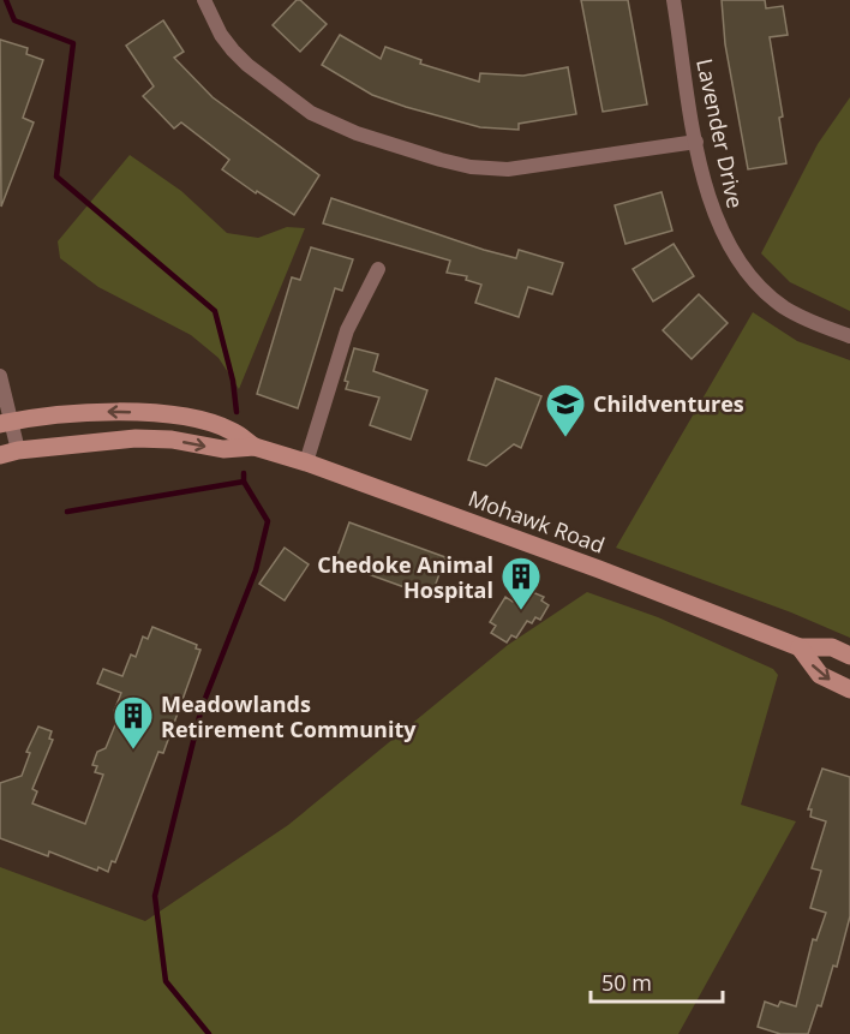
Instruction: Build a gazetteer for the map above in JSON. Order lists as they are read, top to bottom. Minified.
{"streets":{"main road":["Mohawk Road"],"street":["Lavender Drive"]},"places":{"school or university":["Childventures"],"building":["Chedoke Animal Hospital","Meadowlands Retirement Community"]},"scale_bar":"50 m"}
